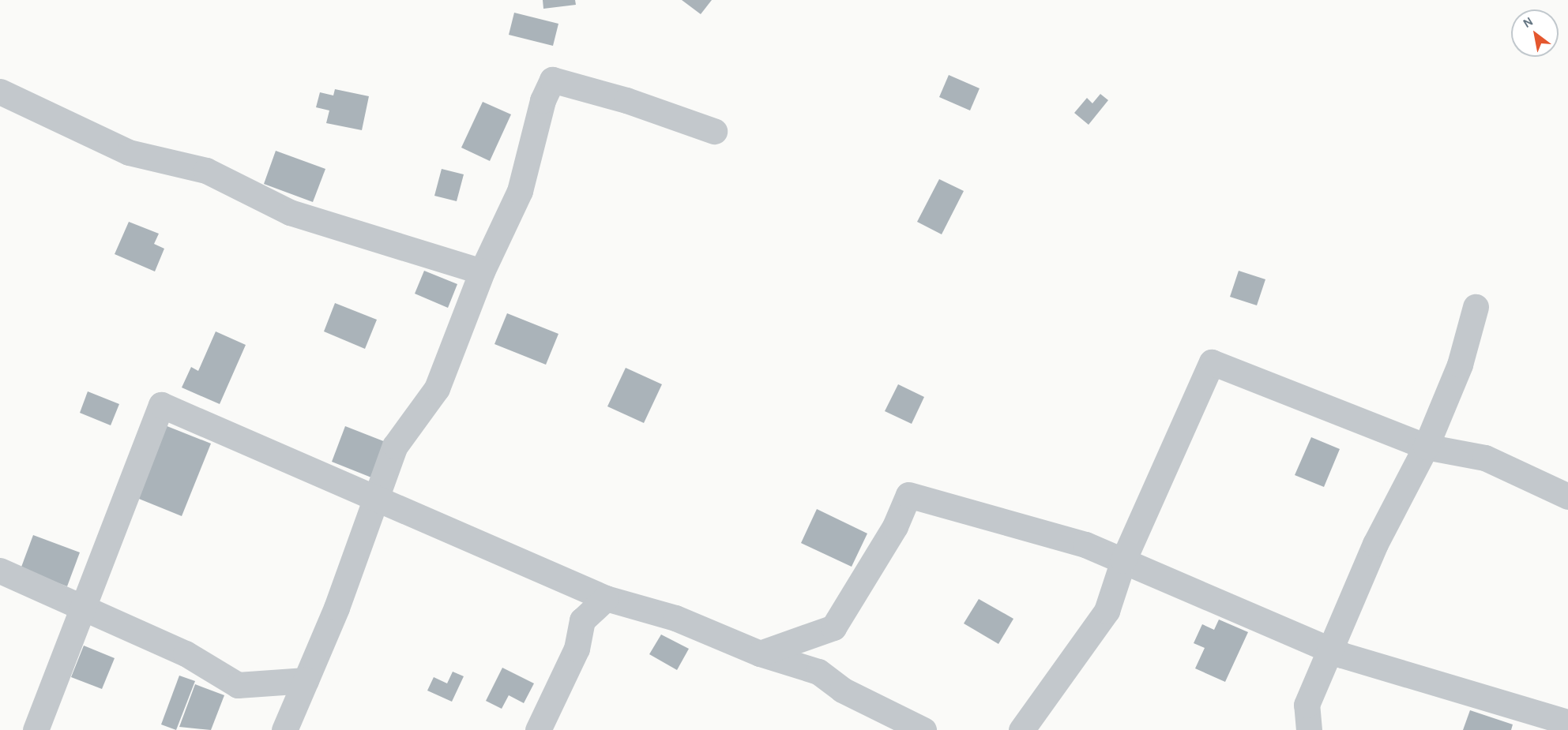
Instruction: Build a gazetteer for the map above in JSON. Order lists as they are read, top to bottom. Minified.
{"north":"top left"}
